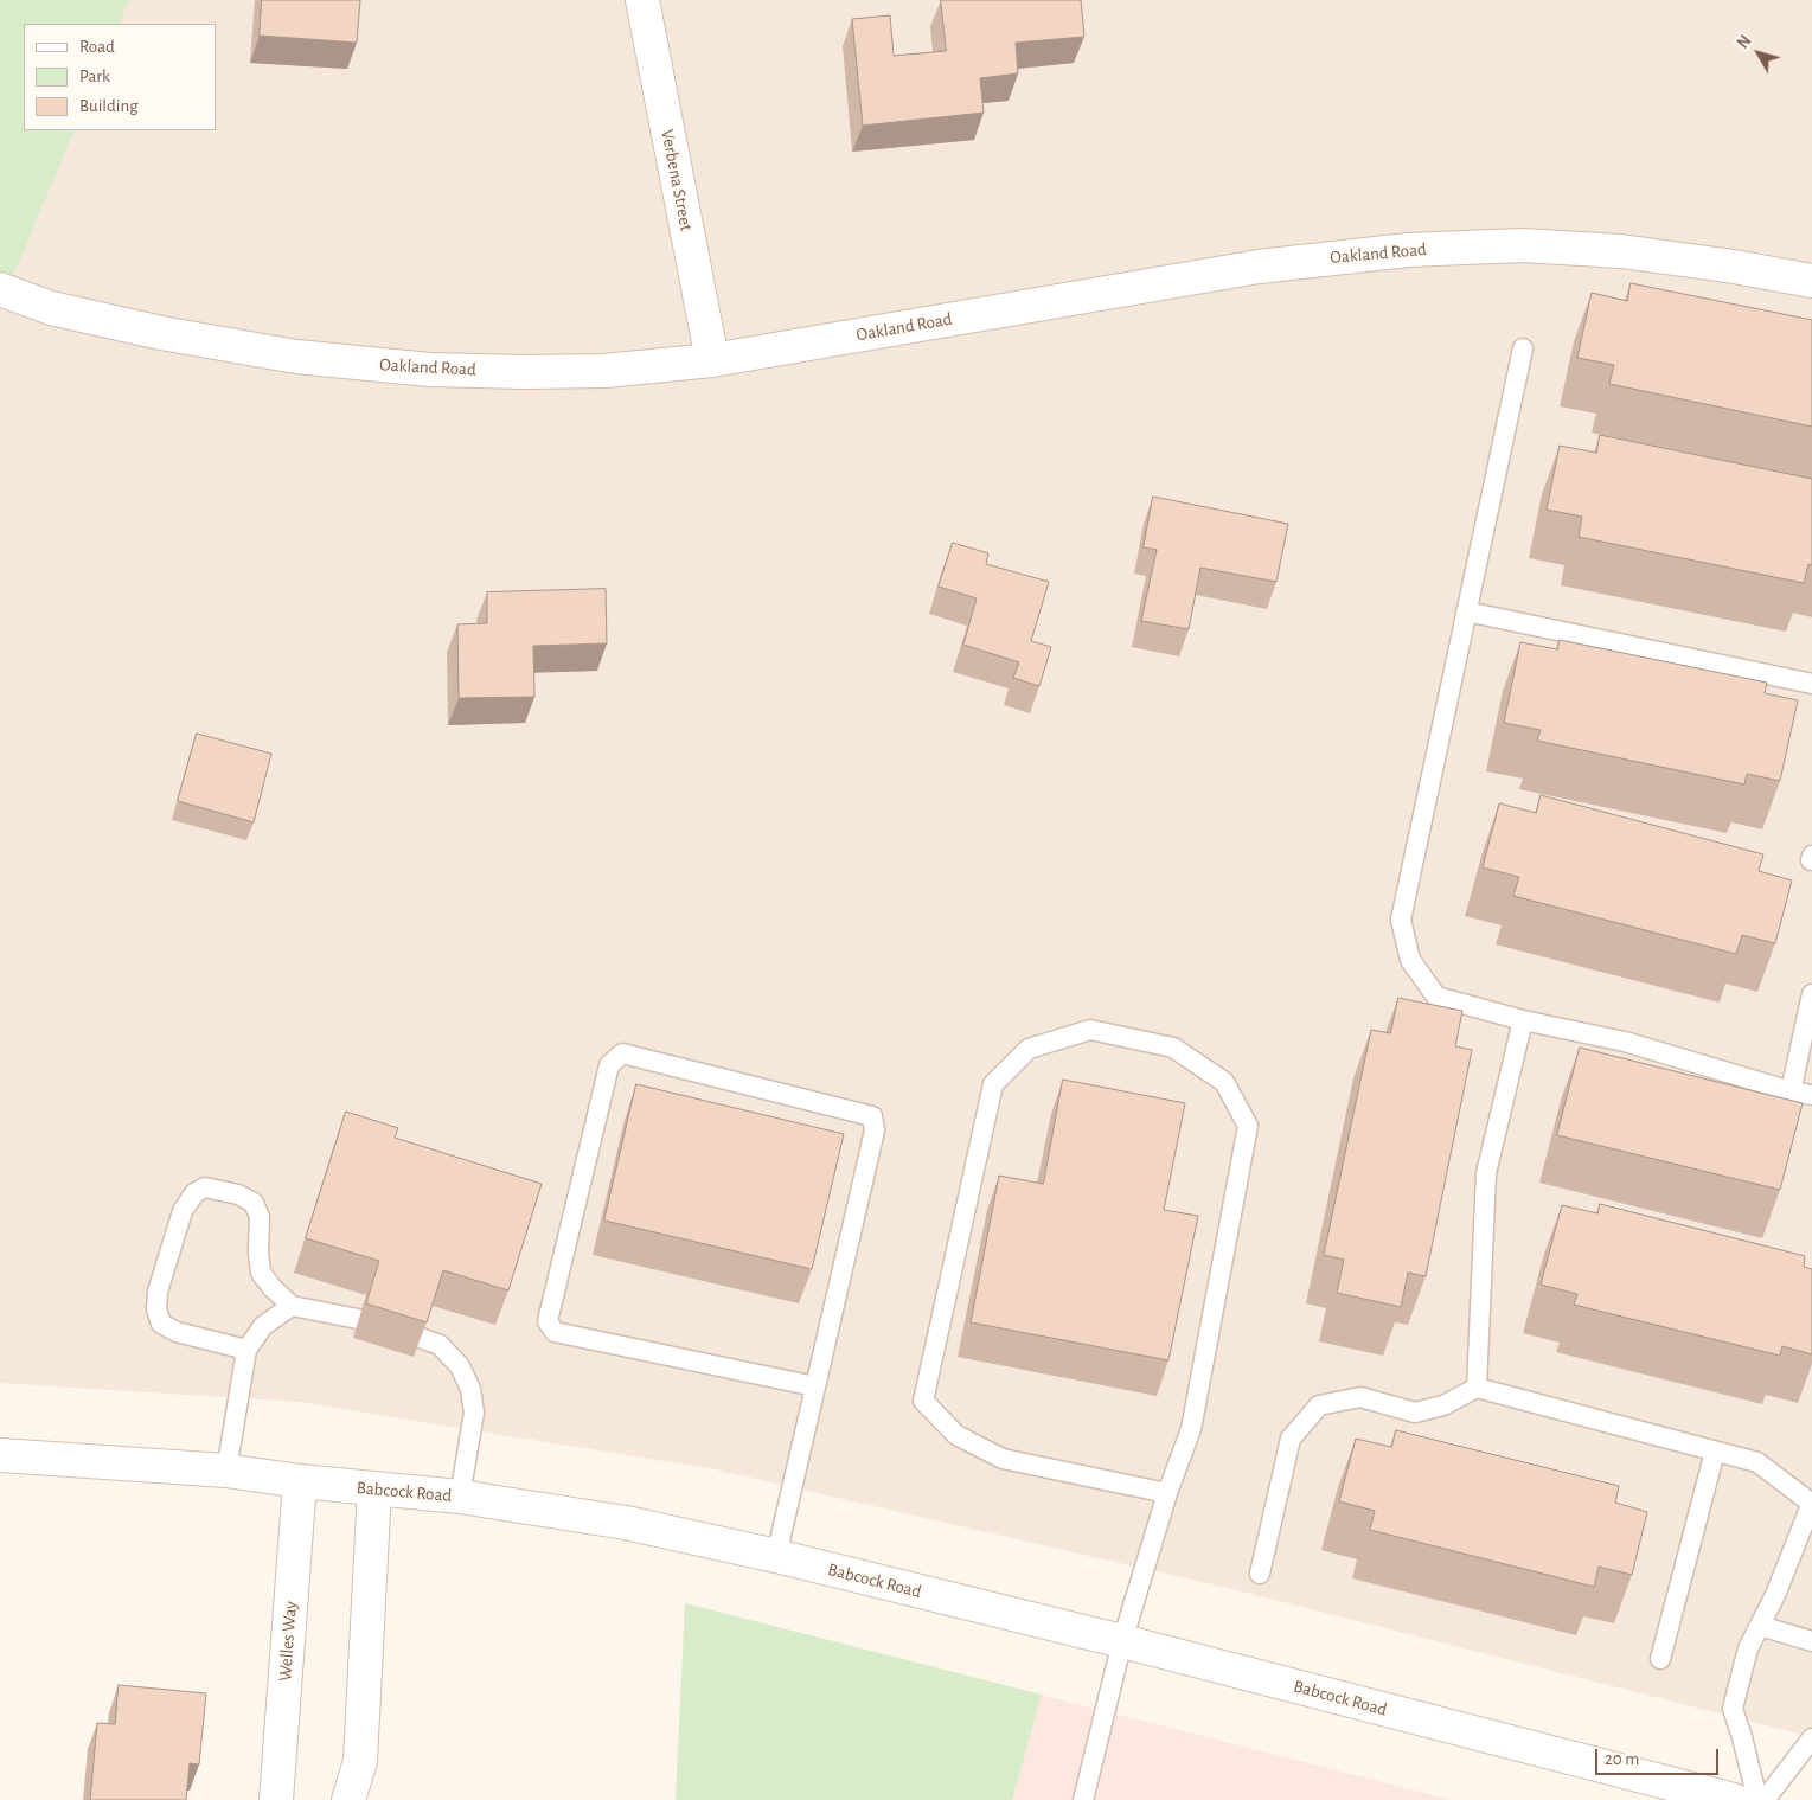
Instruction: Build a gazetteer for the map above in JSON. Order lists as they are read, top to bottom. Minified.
{"streets":{"street":["Verbena Street","Oakland Road","Babcock Road","Welles Way"]},"crossings":[["Verbena Street","Oakland Road"],["Babcock Road","Welles Way"]],"legend":["Road","Park","Building"],"scale_bar":"20 m","north":"top left"}
